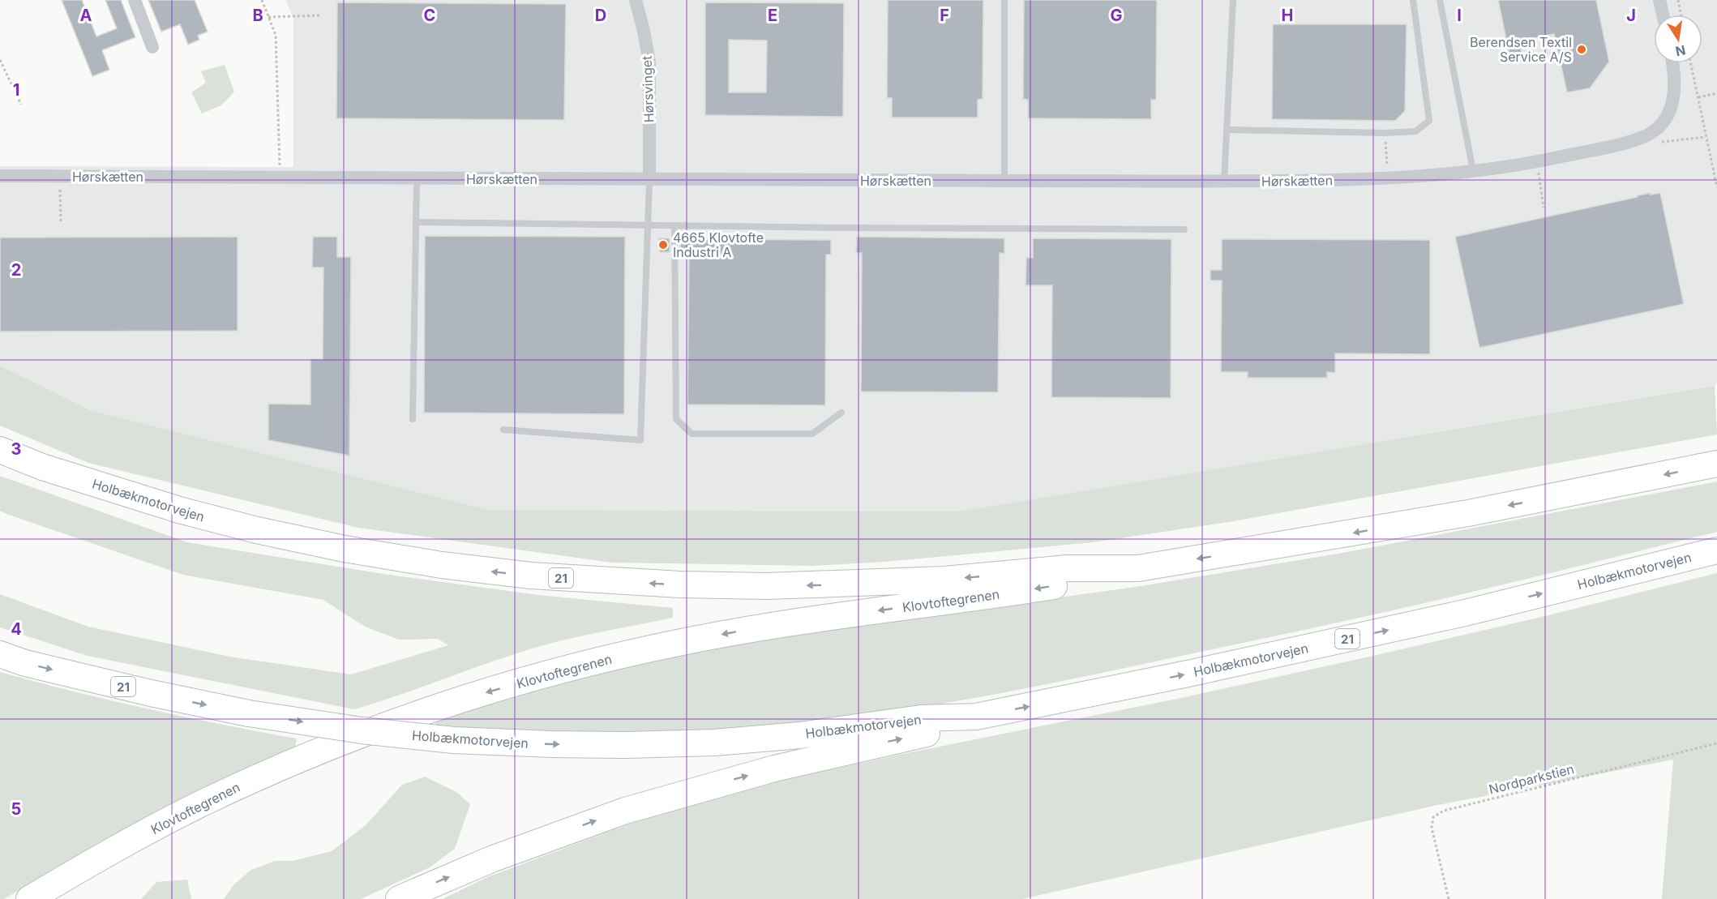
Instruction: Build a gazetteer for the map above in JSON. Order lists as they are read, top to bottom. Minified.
{"streets":{"highway":["Holbækmotorvejen","21","Klovtoftegrenen"],"street":["Hørsvinget","Hørskætten"],"path":["Nordparkstien"]},"crossings":[["Hørsvinget","Hørskætten"],["Holbækmotorvejen","Klovtoftegrenen"]],"places":["Berendsen Textil Service A/S","4665 Klovtofte Industri A"],"north":"bottom","grid":{"columns":["A","B","C","D","E","F","G","H","I","J"],"rows":["1","2","3","4","5"]}}
